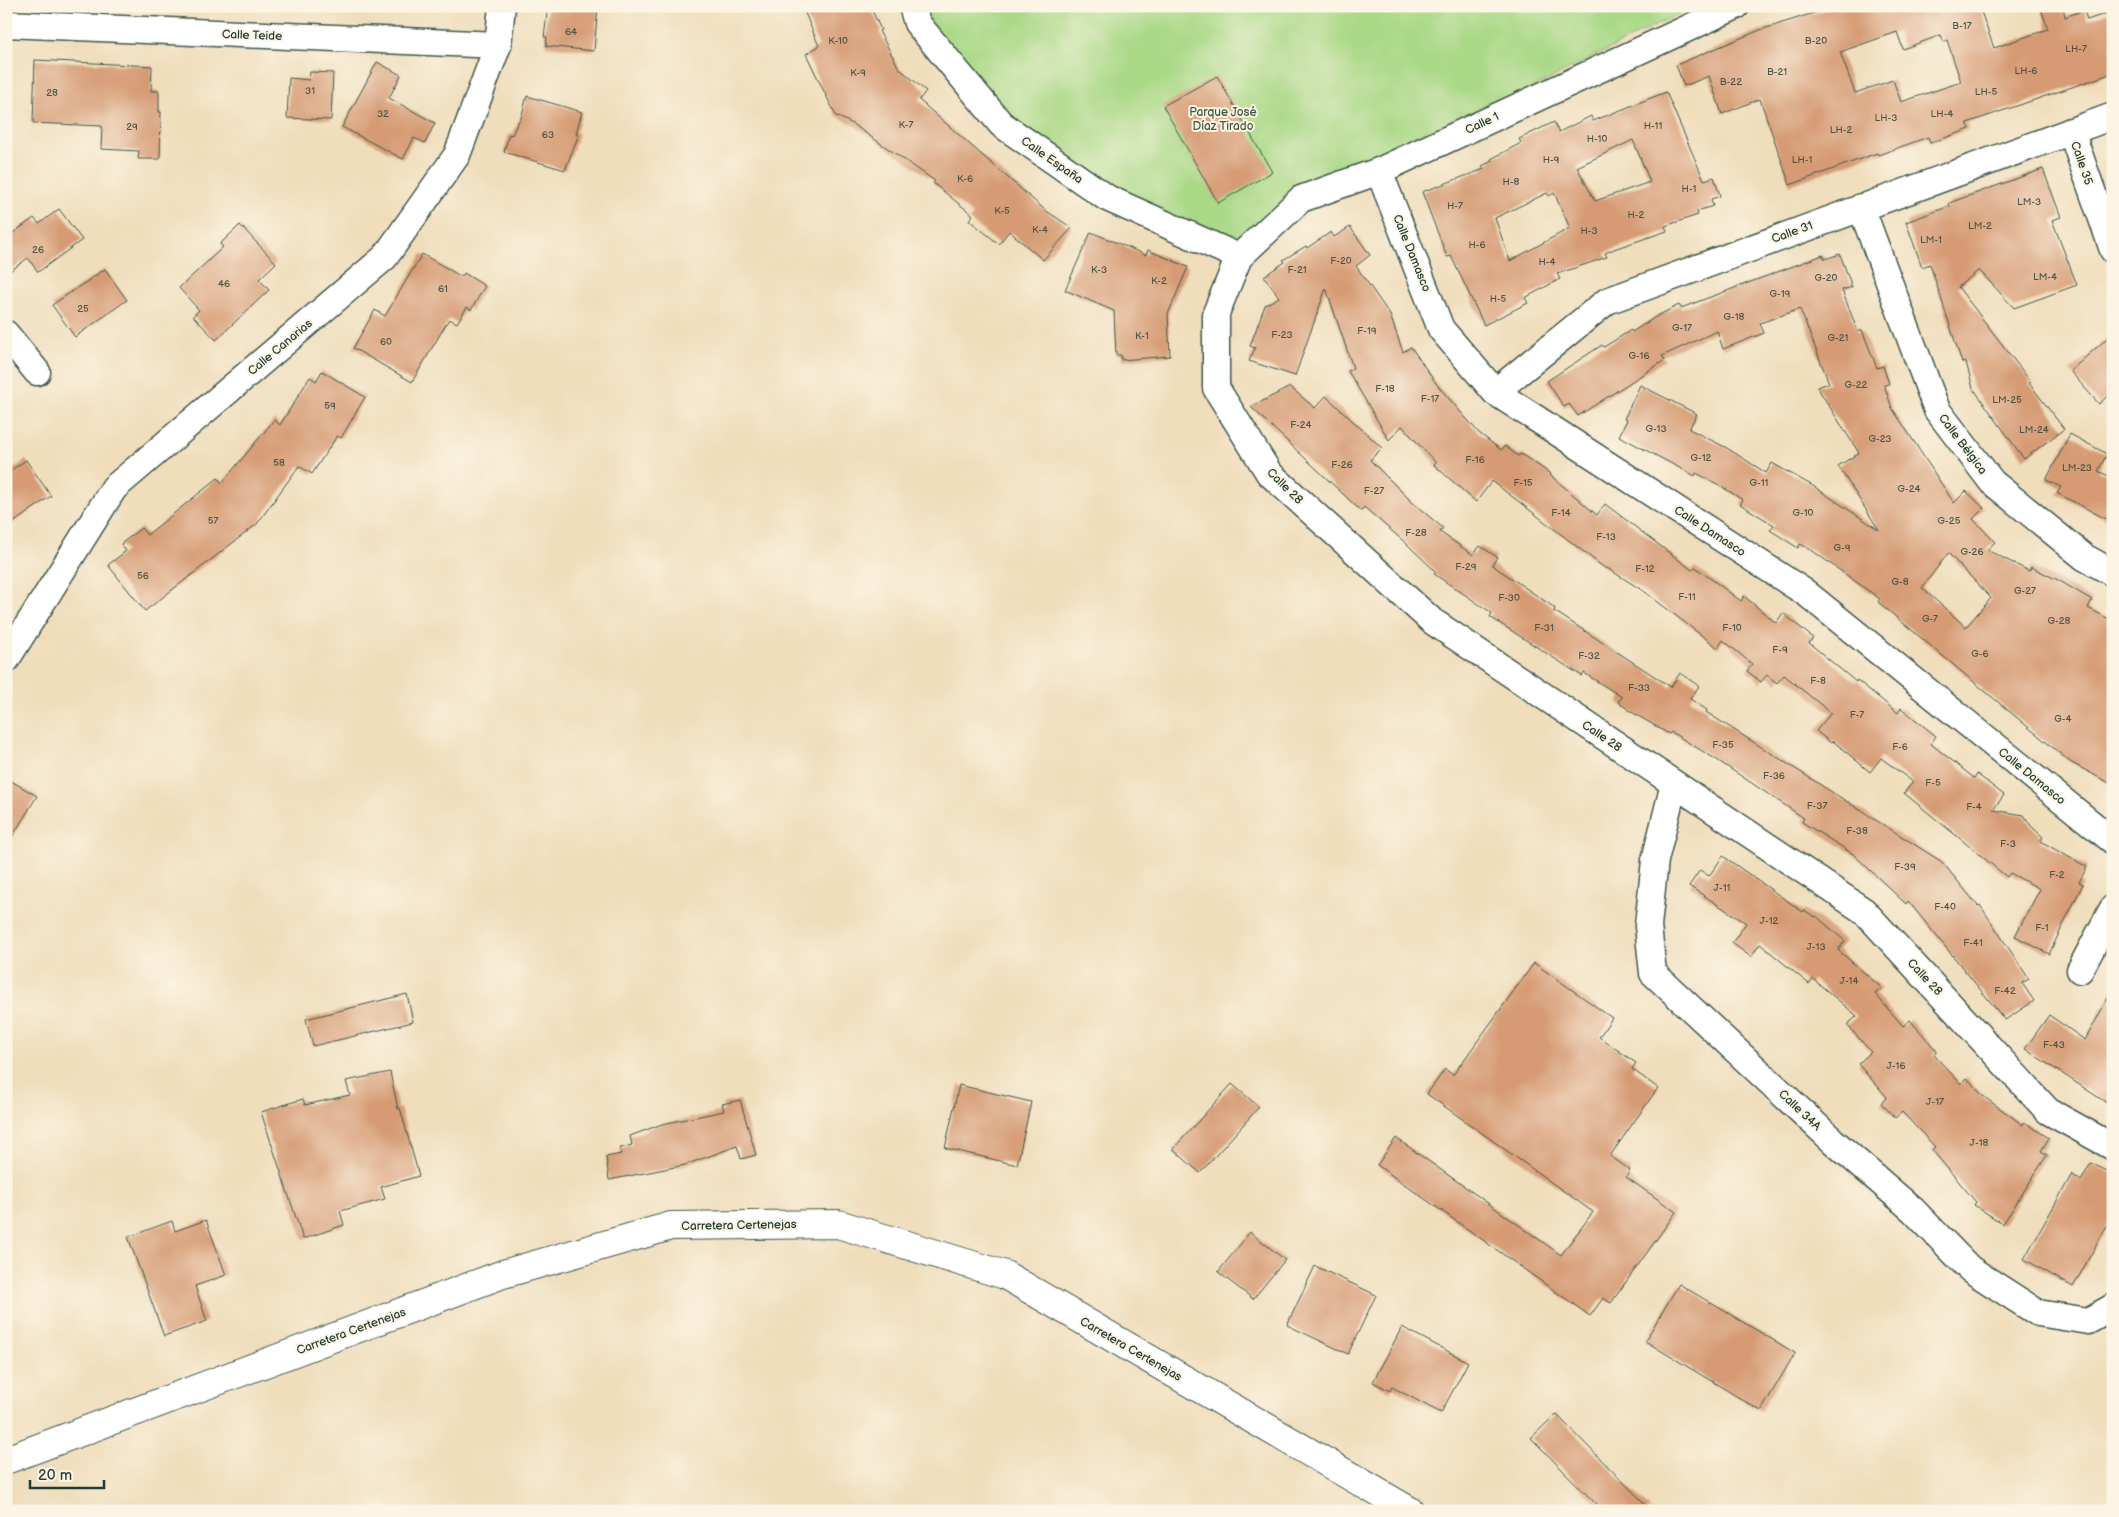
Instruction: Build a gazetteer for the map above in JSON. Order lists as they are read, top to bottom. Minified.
{"streets":{"main road":["Carretera Certenejas"],"street":["Calle Teide","Calle 1","Calle España","Calle 35","Calle 31","Calle Damasco","Calle Canarias","Calle Bélgica","Calle 28","Calle 34A"]},"crossings":[["Calle Teide","Calle Canarias"],["Calle 1","Calle España"],["Calle 1","Calle Damasco"],["Calle 1","Calle 28"],["Calle España","Calle 28"],["Calle 35","Calle 31"],["Calle 31","Calle Damasco"],["Calle 31","Calle Bélgica"],["Calle 28","Calle 34A"]],"parks":["Parque José Díaz Tirado"],"house_numbers":["B-17","64","K-10","B-20","LH-7","LH-6","B-21","K-9","B-22","31","LH-5","28","32","LH-4","LH-3","K-7","H-11","29","LH-2","63","H-10","H-9","LH-1","K-6","H-8","H-1","LM-3","H-7","K-5","H-2","LM-2","K-4","H-3","LM-1","H-6","26","F-20","H-4","K-3","F-21","LM-4","G-20","K-2","46","61","G-19","H-5","25","G-18","G-17","F-19","F-23","K-1","G-21","60","G-16","G-22","F-18","F-17","LM-25","59","F-24","G-13","LM-24","G-23","G-12","F-16","58","F-26","LM-23","F-15","G-11","G-24","F-27","F-14","G-10","57","G-25","F-28","F-13","G-9","G-26","F-29","F-12","56","G-8","G-27","F-11","F-30","G-7","G-28","F-31","F-10","F-9","G-6","F-32","F-8","F-33","F-7","G-4","F-35","F-6","F-36","F-5","F-37","F-4","F-38","F-3","F-39","F-2","J-11","F-40","J-12","F-1","F-41","J-13","J-14","F-42","F-43","J-16","J-17","J-18"],"scale_bar":"20 m"}
